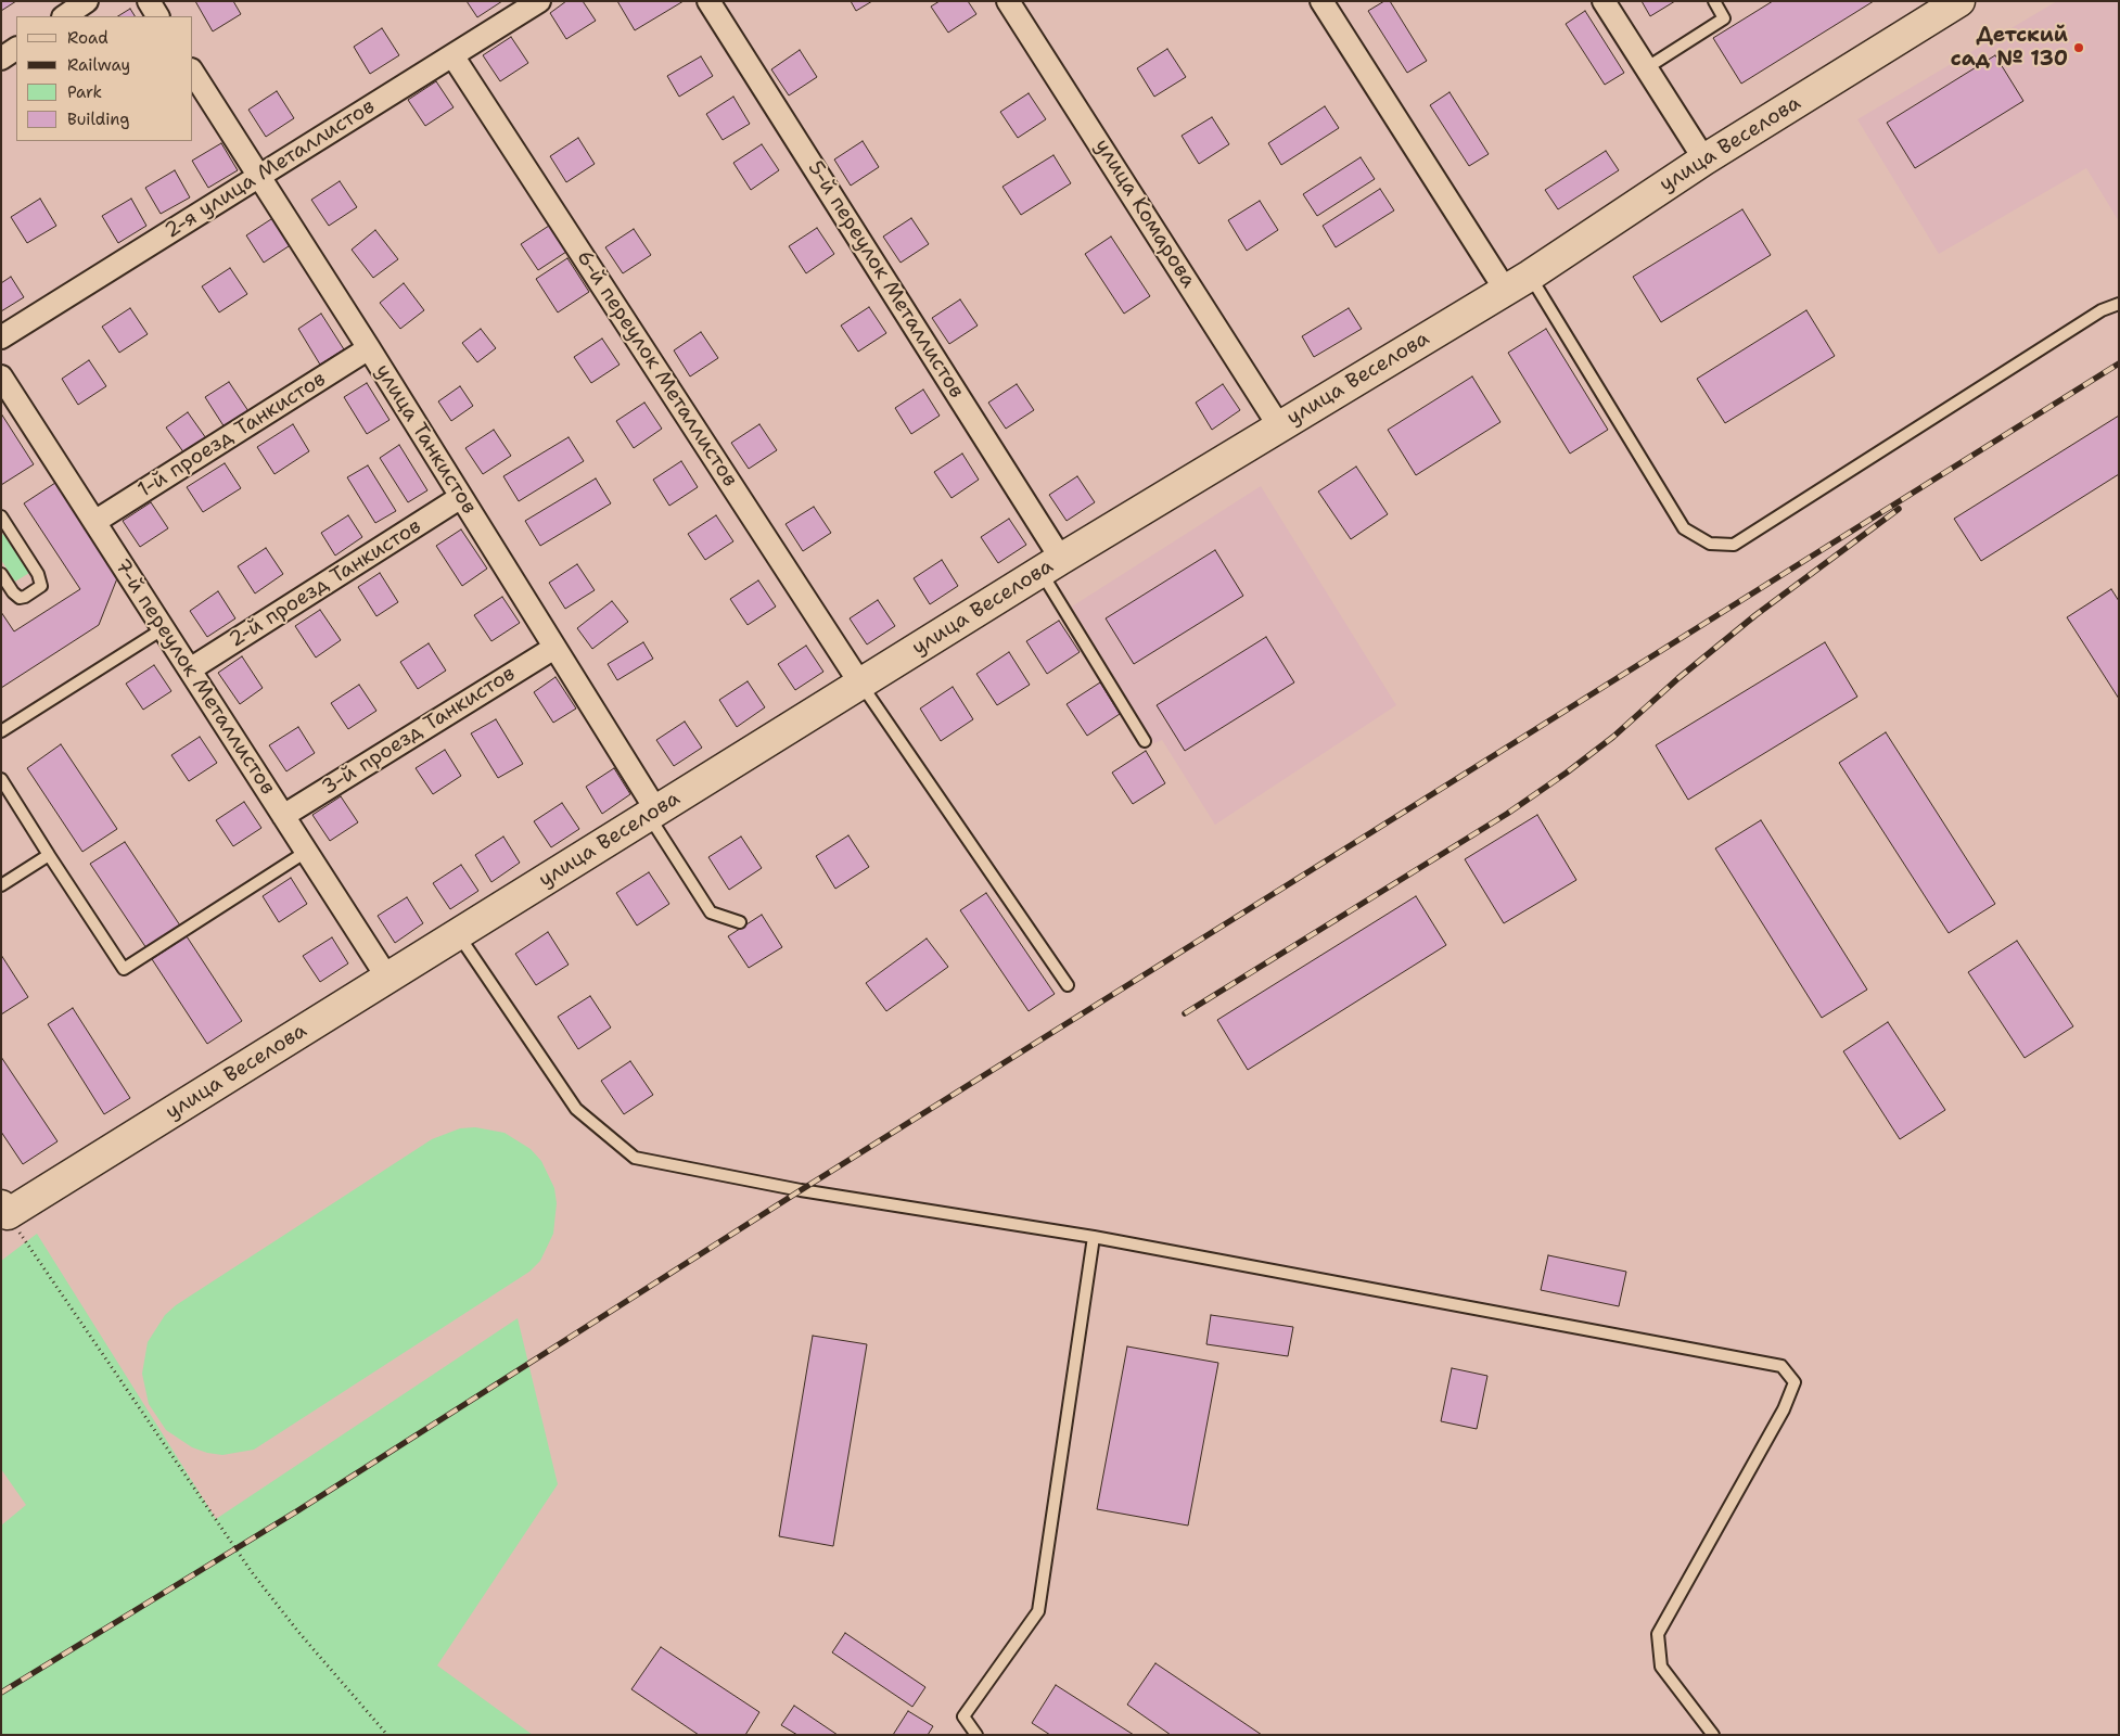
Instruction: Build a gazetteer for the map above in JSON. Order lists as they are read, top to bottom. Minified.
{"streets":{"street":["улица Веселова","2-я улица Металлистов","улица Комарова","5-й переулок Металлистов","6-й переулок Металлистов","1-й проезд Танкистов","улица Танкистов","2-й проезд Танкистов","7-й переулок Металлистов","3-й проезд Танкистов"]},"crossings":[["улица Веселова","улица Комарова"],["улица Веселова","5-й переулок Металлистов"],["улица Веселова","6-й переулок Металлистов"],["улица Веселова","улица Танкистов"],["улица Веселова","7-й переулок Металлистов"],["2-я улица Металлистов","6-й переулок Металлистов"],["2-я улица Металлистов","улица Танкистов"],["1-й проезд Танкистов","улица Танкистов"],["1-й проезд Танкистов","7-й переулок Металлистов"],["улица Танкистов","2-й проезд Танкистов"],["улица Танкистов","3-й проезд Танкистов"],["2-й проезд Танкистов","7-й переулок Металлистов"],["7-й переулок Металлистов","3-й проезд Танкистов"]],"places":["Детский сад № 130"],"legend":["Road","Railway","Park","Building"]}
